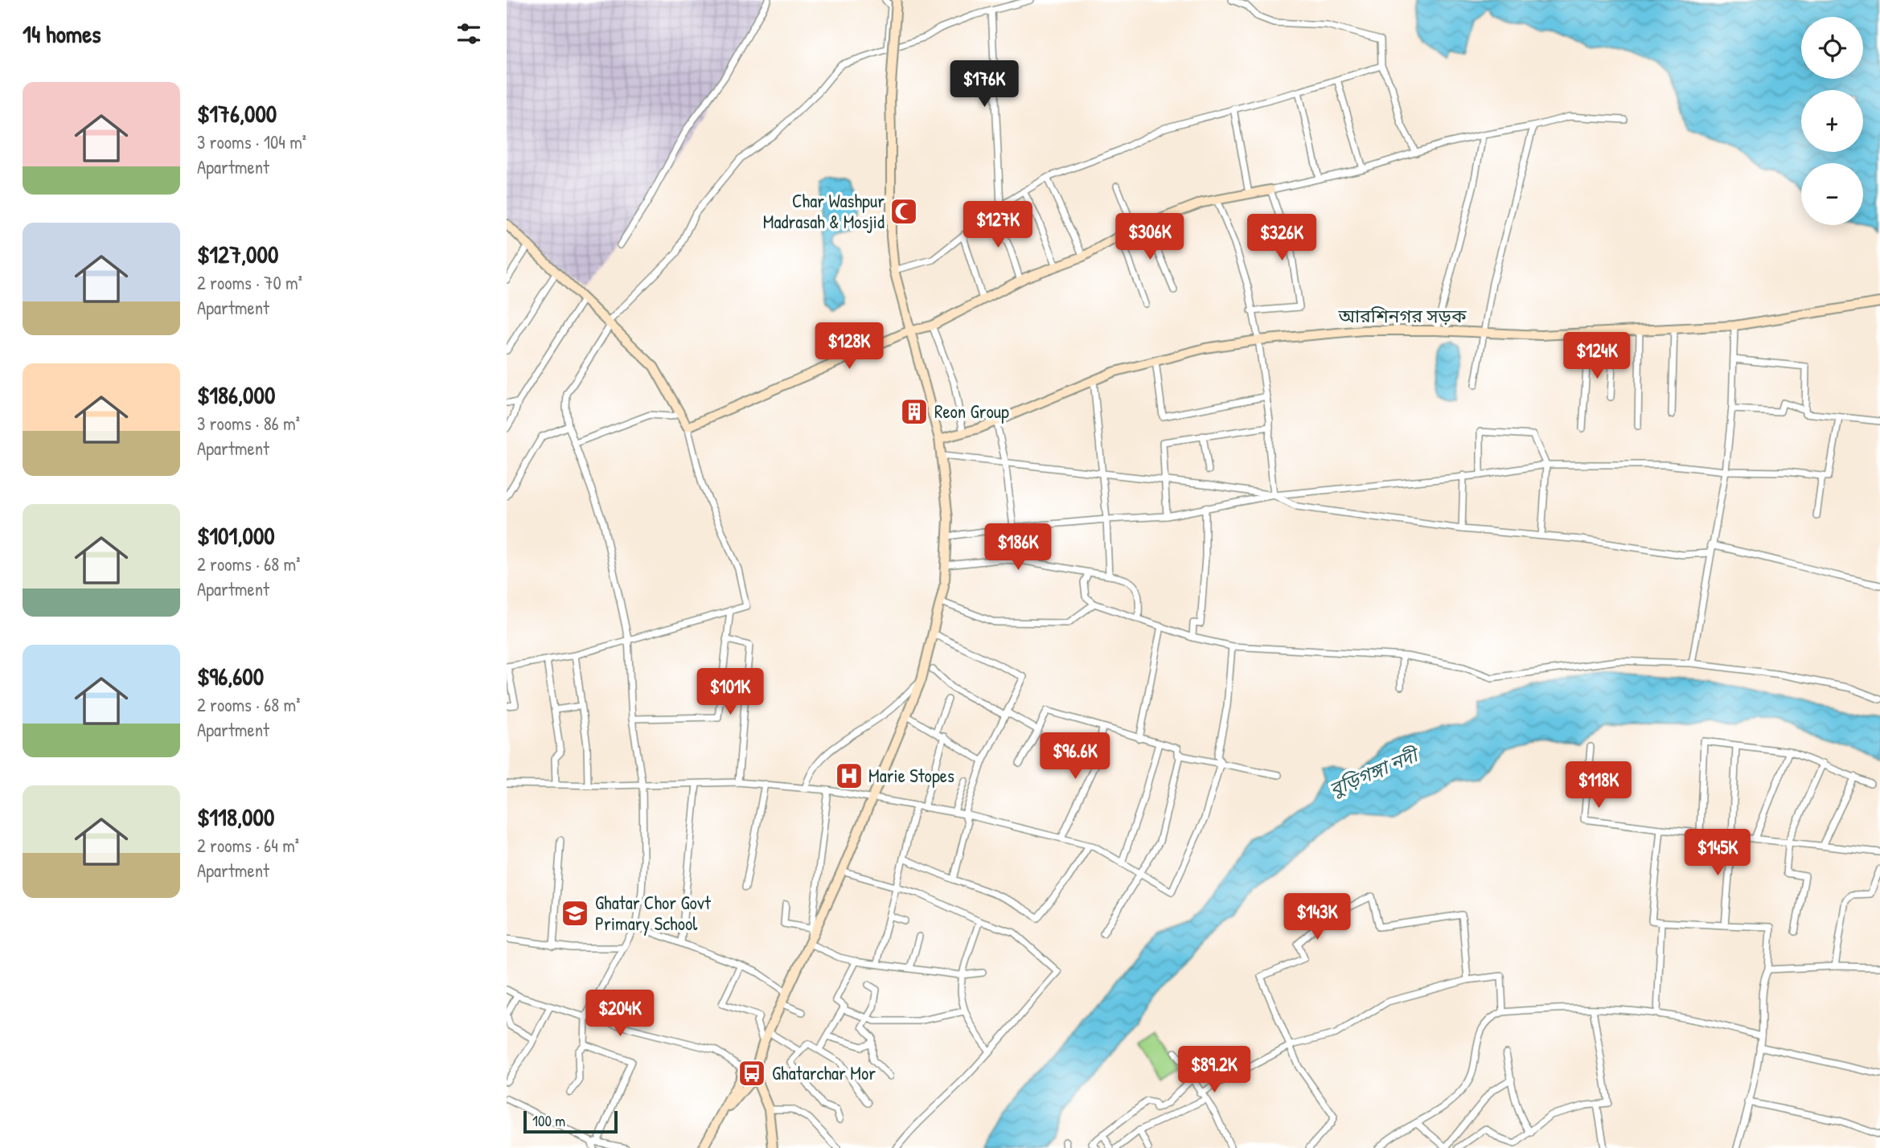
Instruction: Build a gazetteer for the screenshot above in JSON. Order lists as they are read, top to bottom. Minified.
{"streets":{"street":["আরশিনগর সড়ক"]},"water":["বুড়িগঙ্গা নদী"],"places":{"mosque":["Char Washpur Madrasah & Mosjid"],"building":["Reon Group"],"hospital":["Marie Stopes"],"school or university":["Ghatar Chor Govt Primary School"],"bus stop":["Ghatarchar Mor"]},"scale_bar":"100 m","page":{"heading":"14 homes","map_buttons":["+","−"],"price":["$176K","$127K","$306K","$326K","$128K","$124K","$186K","$101K","$96.6K","$118K","$145K","$143K","$204K","$89.2K"],"list":[{"name":"$176,000","note":"3 rooms · 104 m² · Apartment"},{"name":"$127,000","note":"2 rooms · 70 m² · Apartment"},{"name":"$186,000","note":"3 rooms · 86 m² · Apartment"},{"name":"$101,000","note":"2 rooms · 68 m² · Apartment"},{"name":"$96,600","note":"2 rooms · 68 m² · Apartment"},{"name":"$118,000","note":"2 rooms · 64 m² · Apartment"}],"scale":"100 m"}}
